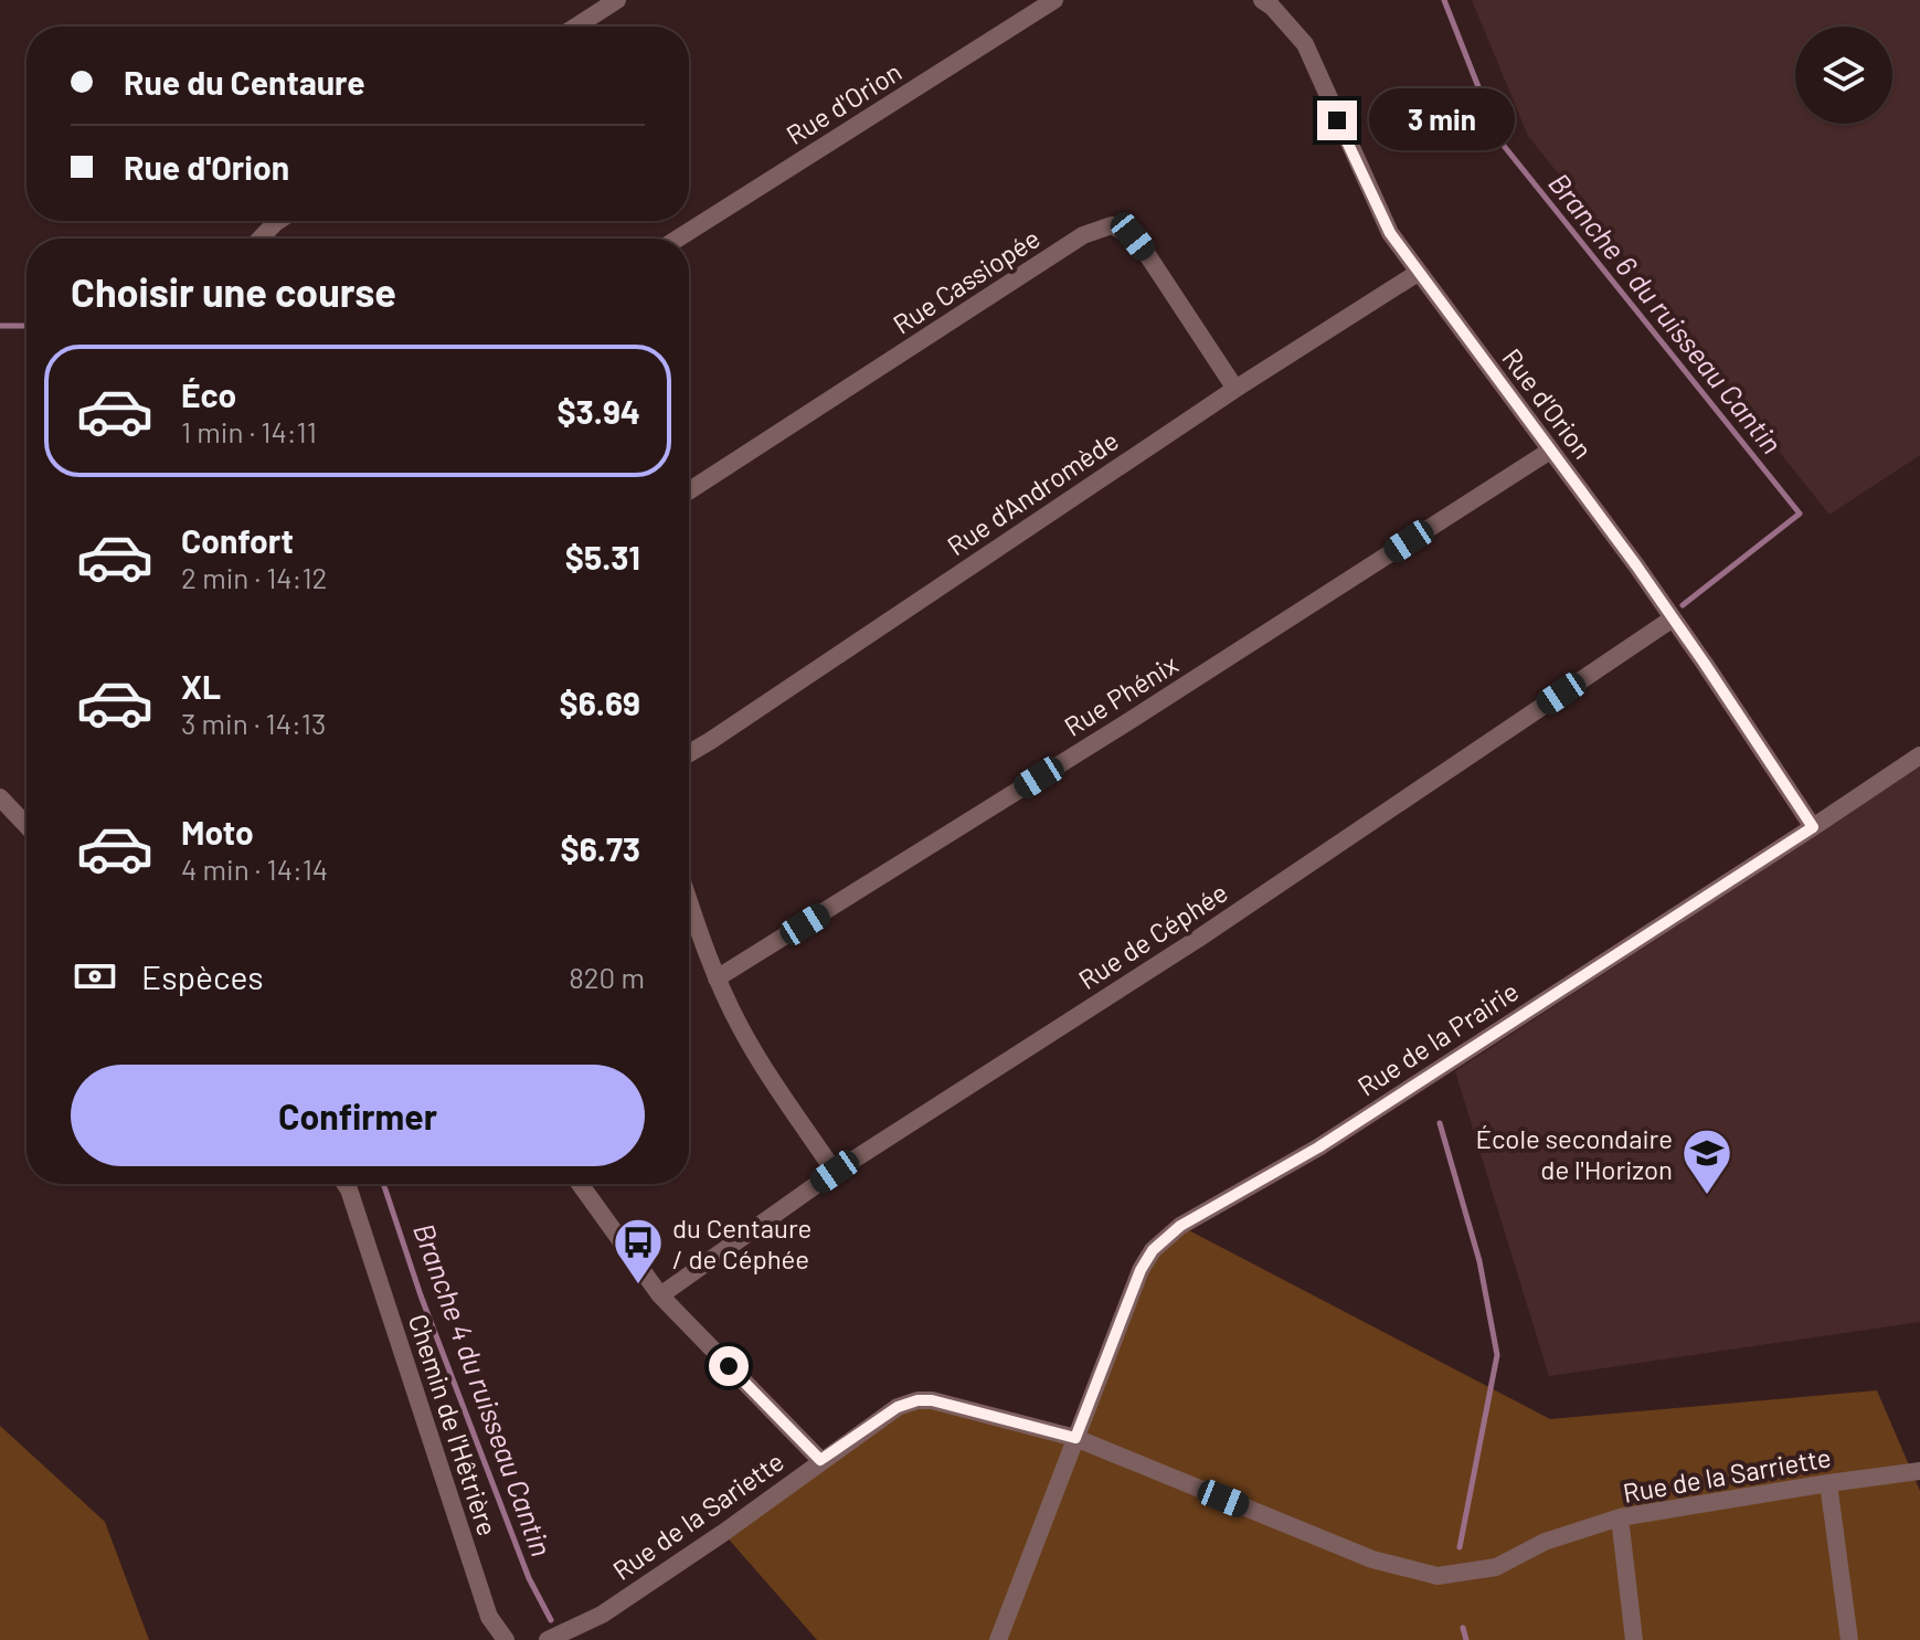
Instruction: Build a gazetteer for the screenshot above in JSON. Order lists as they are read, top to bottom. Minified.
{"streets":{"street":["Rue d'Orion","Rue Cassiopée","Rue d'Andromède","Rue Phénix","Rue de Céphée","Rue de la Prairie","Chemin de l'Hêtrière","Rue de la Sarriette","Rue de la Sariette"]},"crossings":[["Rue d'Orion","Rue d'Andromède"],["Rue d'Orion","Rue Phénix"],["Rue d'Orion","Rue de Céphée"],["Rue d'Orion","Rue de la Prairie"],["Rue Cassiopée","Rue d'Andromède"],["Rue de la Prairie","Rue de la Sariette"],["Rue de la Sarriette","Rue de la Sariette"]],"water":["Branche 6 du ruisseau Cantin","Branche 4 du ruisseau Cantin"],"places":{"school or university":["École secondaire de l'Horizon"],"bus stop":["du Centaure / de Céphée"]},"page":{"banner":["Rue du Centaure","Rue d'Orion"],"bubble":"3 min","heading":"Choisir une course","list":[{"name":"Éco","note":"1 min · 14:11","value":"$3.94"},{"name":"Confort","note":"2 min · 14:12","value":"$5.31"},{"name":"XL","note":"3 min · 14:13","value":"$6.69"},{"name":"Moto","note":"4 min · 14:14","value":"$6.73"}],"pay":["Espèces","820 m"],"buttons":"Confirmer"}}
